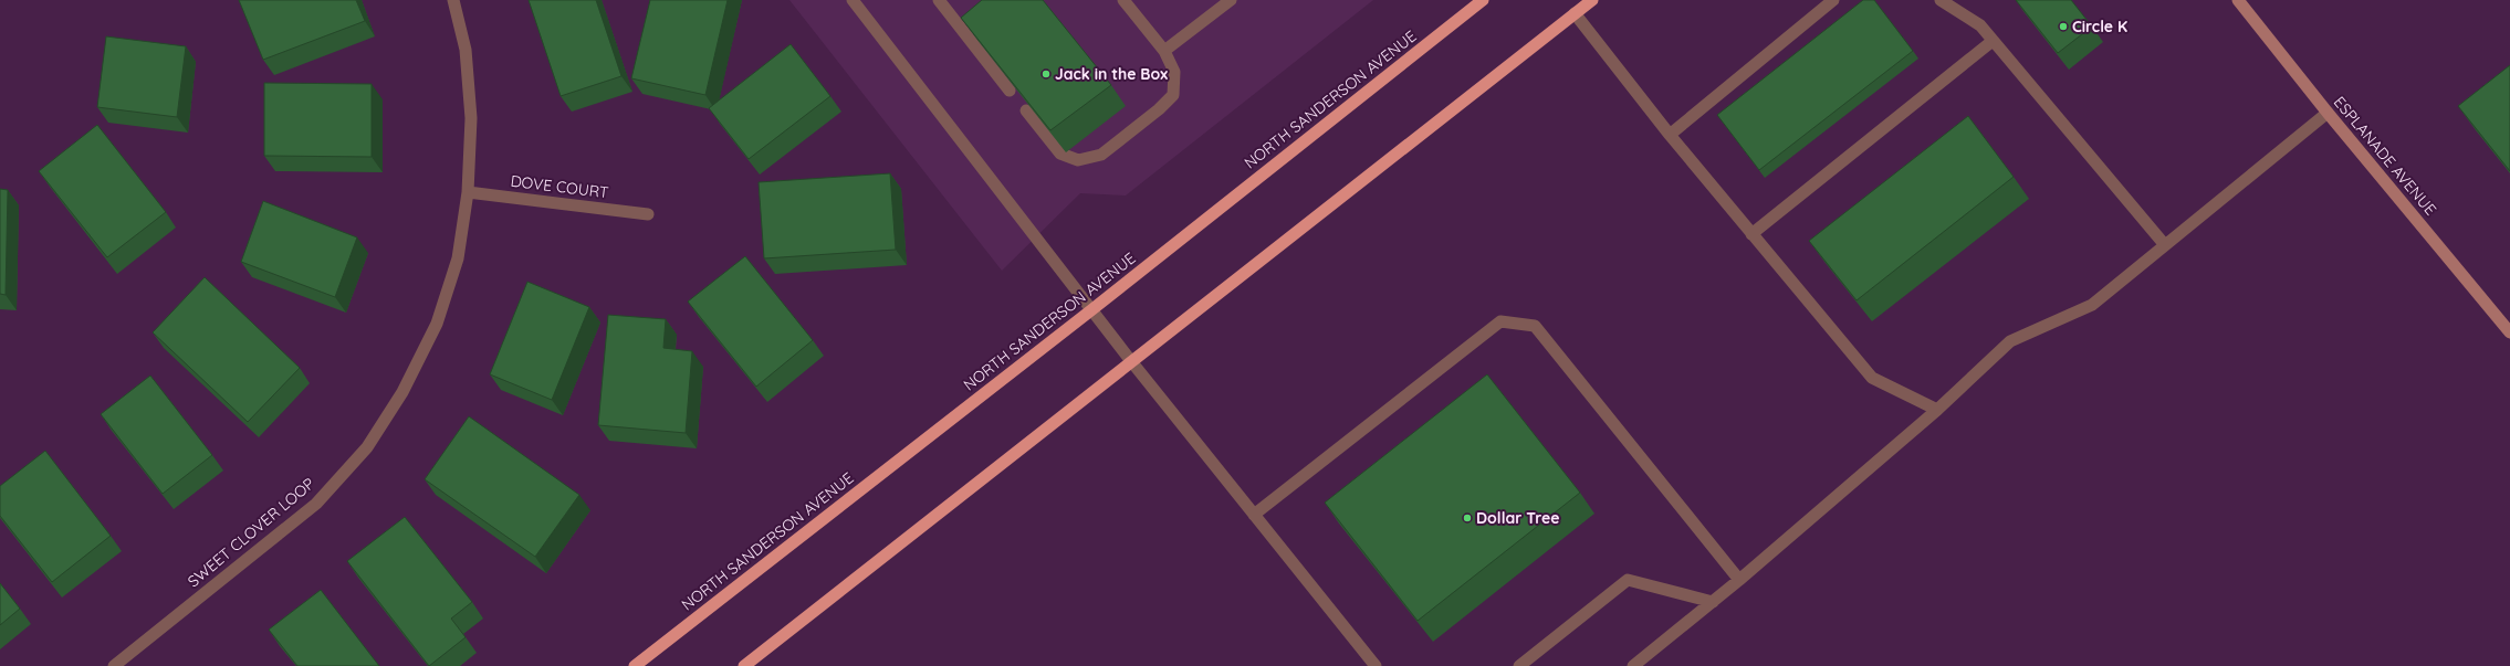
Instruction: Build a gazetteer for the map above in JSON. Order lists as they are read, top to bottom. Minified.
{"streets":{"highway":["NORTH SANDERSON AVENUE"],"main road":["ESPLANADE AVENUE"],"street":["DOVE COURT","SWEET CLOVER LOOP"]},"crossings":[["DOVE COURT","SWEET CLOVER LOOP"]],"places":["Circle K","Jack in the Box","Dollar Tree"]}
